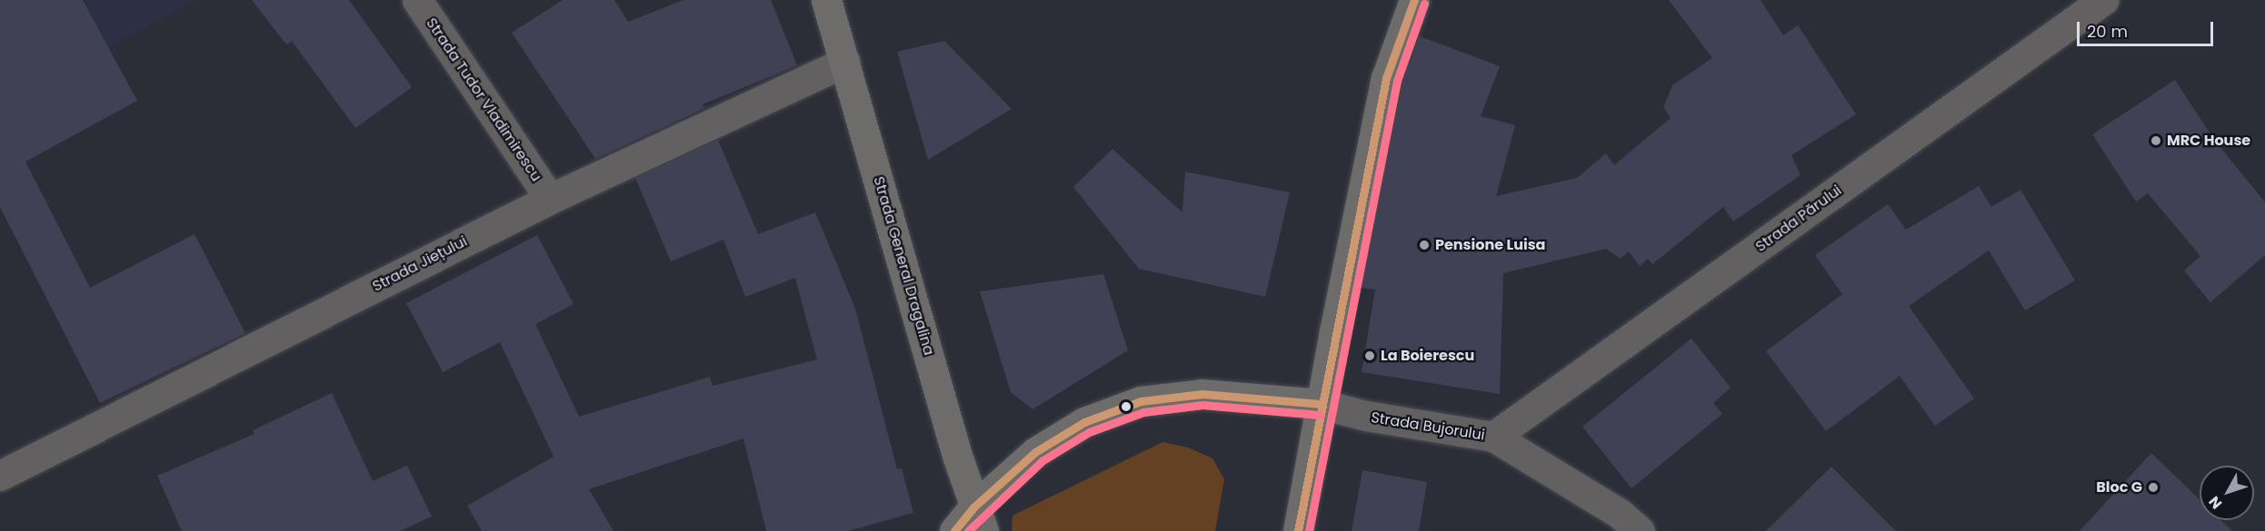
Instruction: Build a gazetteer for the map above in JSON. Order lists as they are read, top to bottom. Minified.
{"streets":{"main road":["Strada General Dragalina"],"street":["Strada Tudor Vladimirescu","Strada Părului","Strada Jiețului","Strada Bujorului"]},"crossings":[["Strada Tudor Vladimirescu","Strada Jiețului"],["Strada Părului","Strada Bujorului"],["Strada Jiețului","Strada General Dragalina"]],"places":["MRC House","Pensione Luisa","La Boierescu","Bloc G"],"scale_bar":"20 m","north":"bottom left"}
